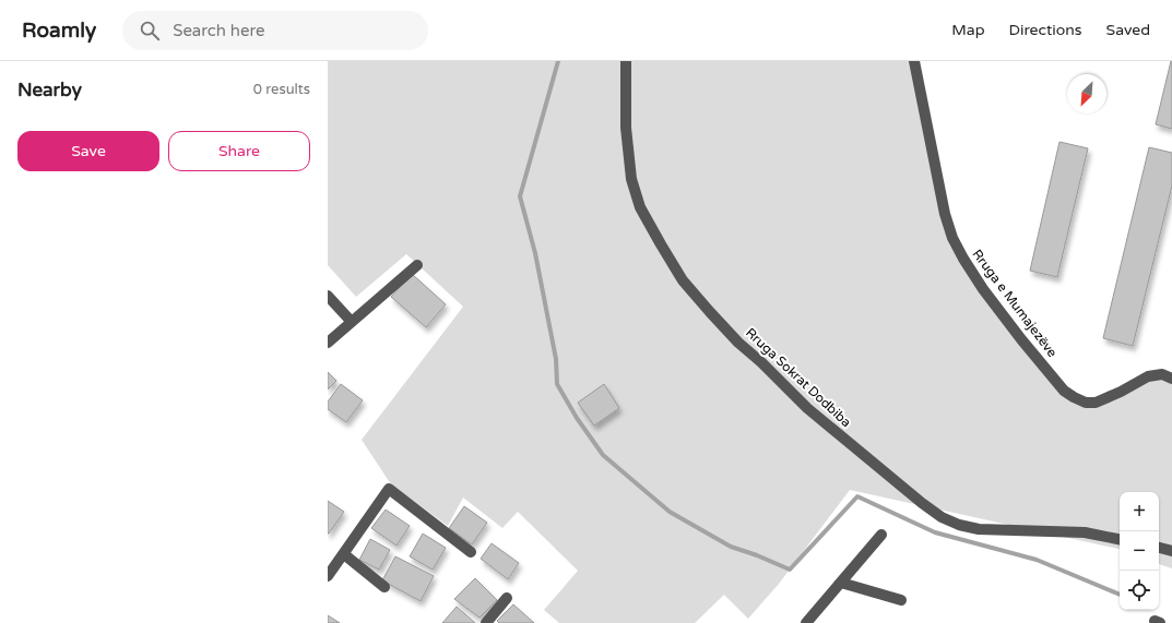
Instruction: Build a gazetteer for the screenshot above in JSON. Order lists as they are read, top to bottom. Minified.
{"streets":{"street":["Rruga e Mumajezëve","Rruga Sokrat Dodbiba"]},"north":"bottom left","page":{"header":"Roamly","search":"Search here","nav":["Map","Directions","Saved"],"heading":["Nearby","0 results"],"buttons":["Save","Share"],"map_buttons":["+","−"]}}
